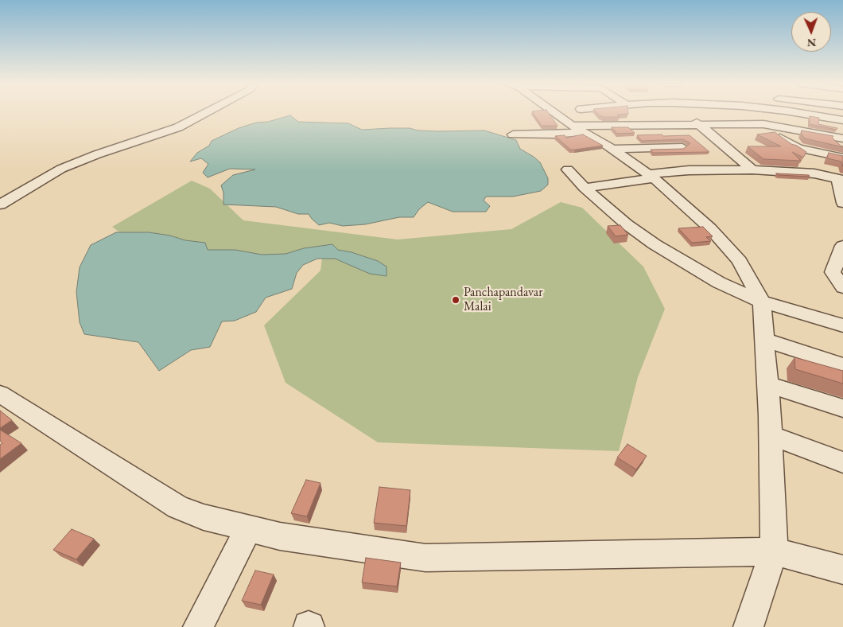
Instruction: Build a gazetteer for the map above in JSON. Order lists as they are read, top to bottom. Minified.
{"places":["Panchapandavar Malai"],"north":"bottom"}
